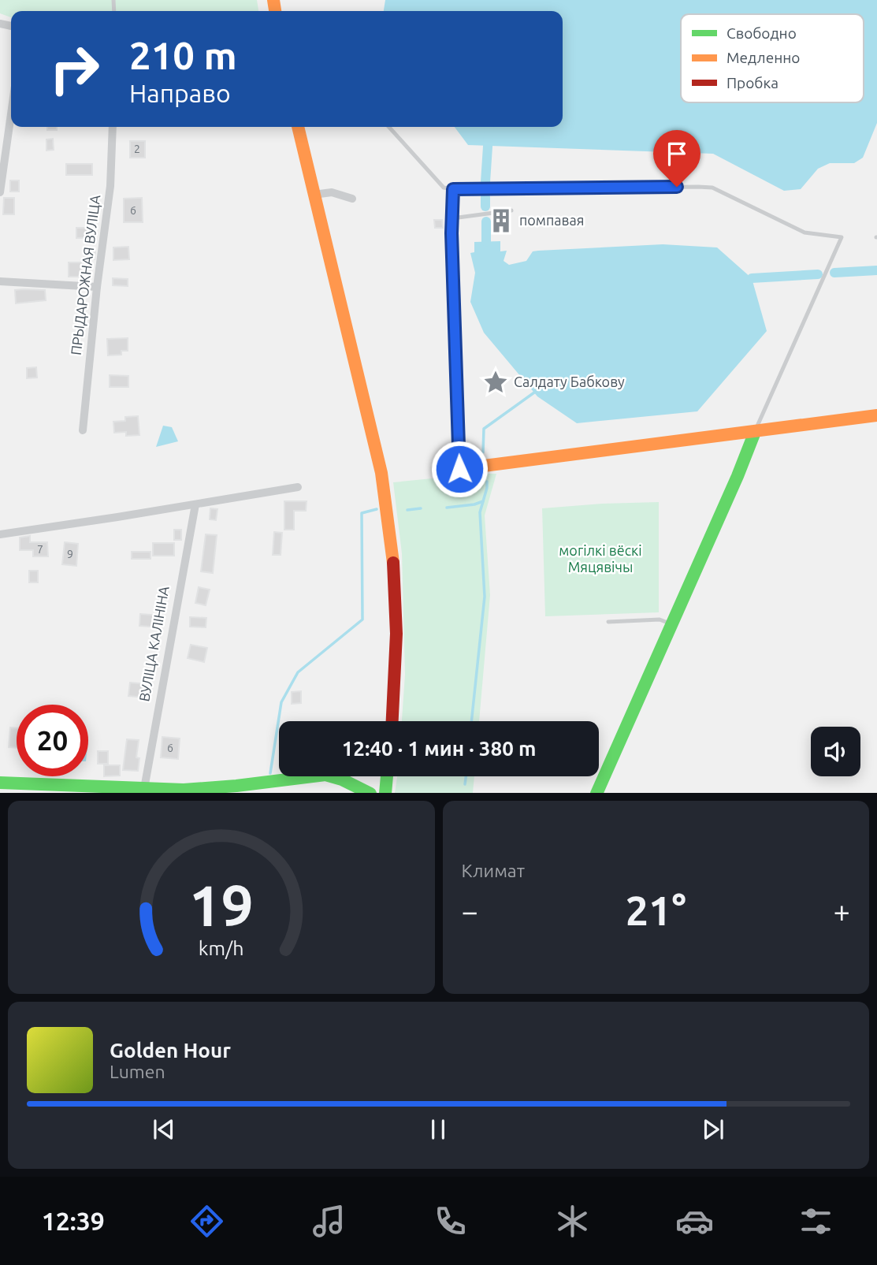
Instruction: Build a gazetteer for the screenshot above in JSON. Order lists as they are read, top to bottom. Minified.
{"streets":{"street":["ПРЫДАРОЖНАЯ ВУЛІЦА","ВУЛІЦА КАЛІНІНА"]},"parks":["могілкі вёскі Мяцявічы"],"places":{"building":["помпавая"],"place":["Салдату Бабкову"]},"house_numbers":["2","6","7","9","6"],"legend":["Свободно","Медленно","Пробка"],"page":{"turn":["210 m","Направо"],"limit":"20","trip":"12:40 · 1 мин · 380 m","tile":"Климат","heat":["−","21°","+"],"song":["Golden Hour","Lumen"],"tabs":"12:39","gauge":["19","km/h"]}}
